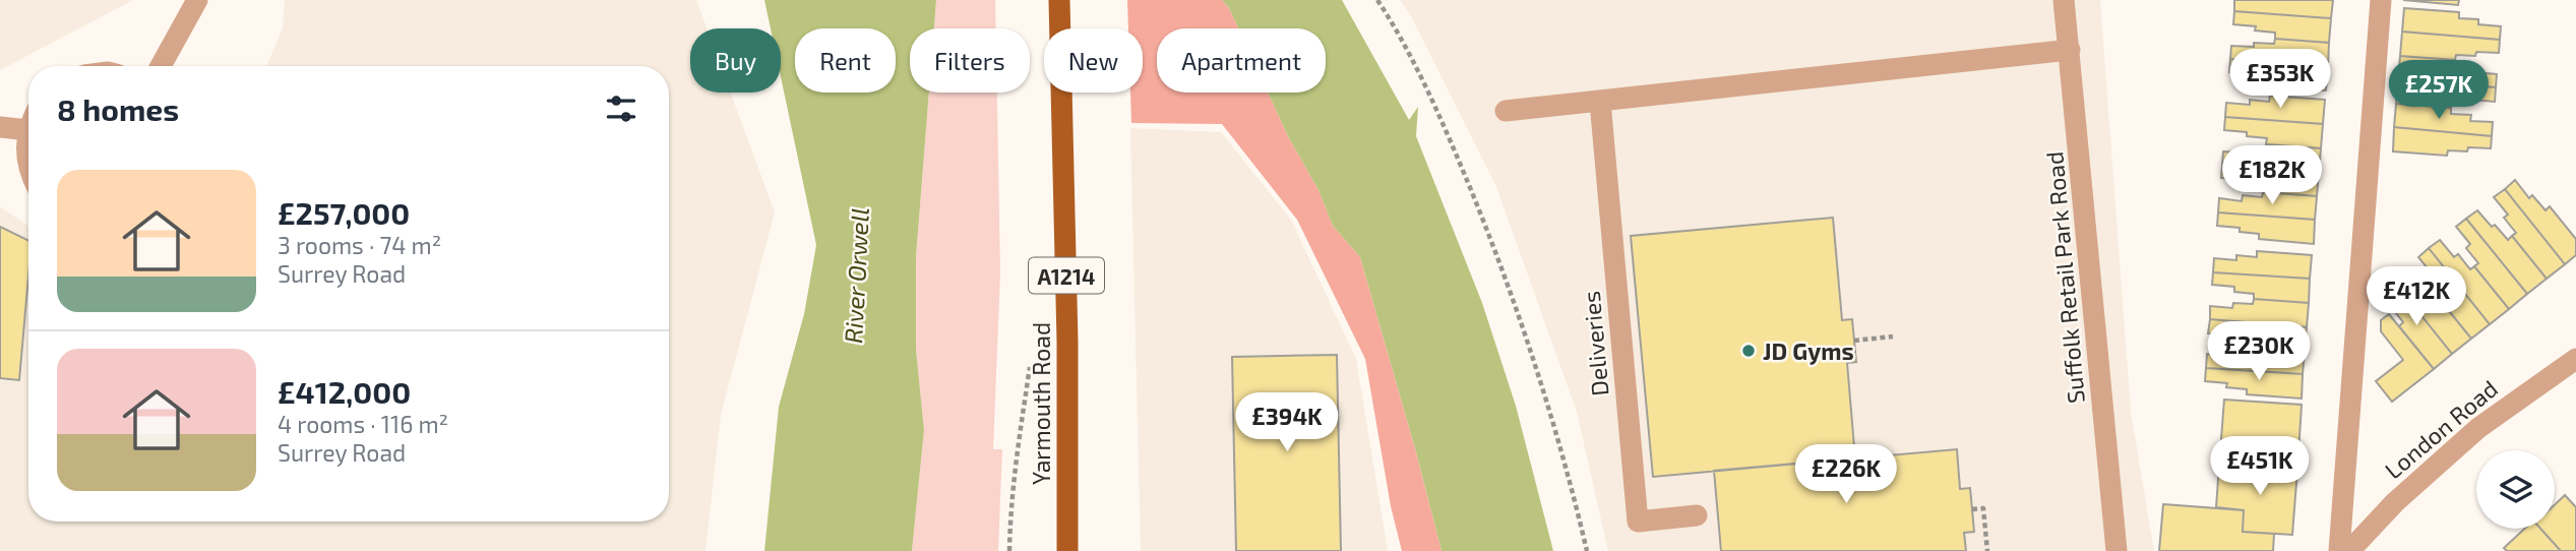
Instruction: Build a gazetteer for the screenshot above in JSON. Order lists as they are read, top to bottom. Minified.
{"streets":{"main road":["A1214","Yarmouth Road"],"street":["Suffolk Retail Park Road","Deliveries","London Road"]},"water":["River Orwell"],"places":["JD Gyms"],"page":{"chip":["Buy","Rent","Filters","New","Apartment"],"price":["£353K","£257K","£182K","£412K","£230K","£394K","£451K","£226K"],"heading":"8 homes","list":[{"name":"£257,000","note":"3 rooms · 74 m² · Surrey Road"},{"name":"£412,000","note":"4 rooms · 116 m² · Surrey Road"}]}}
